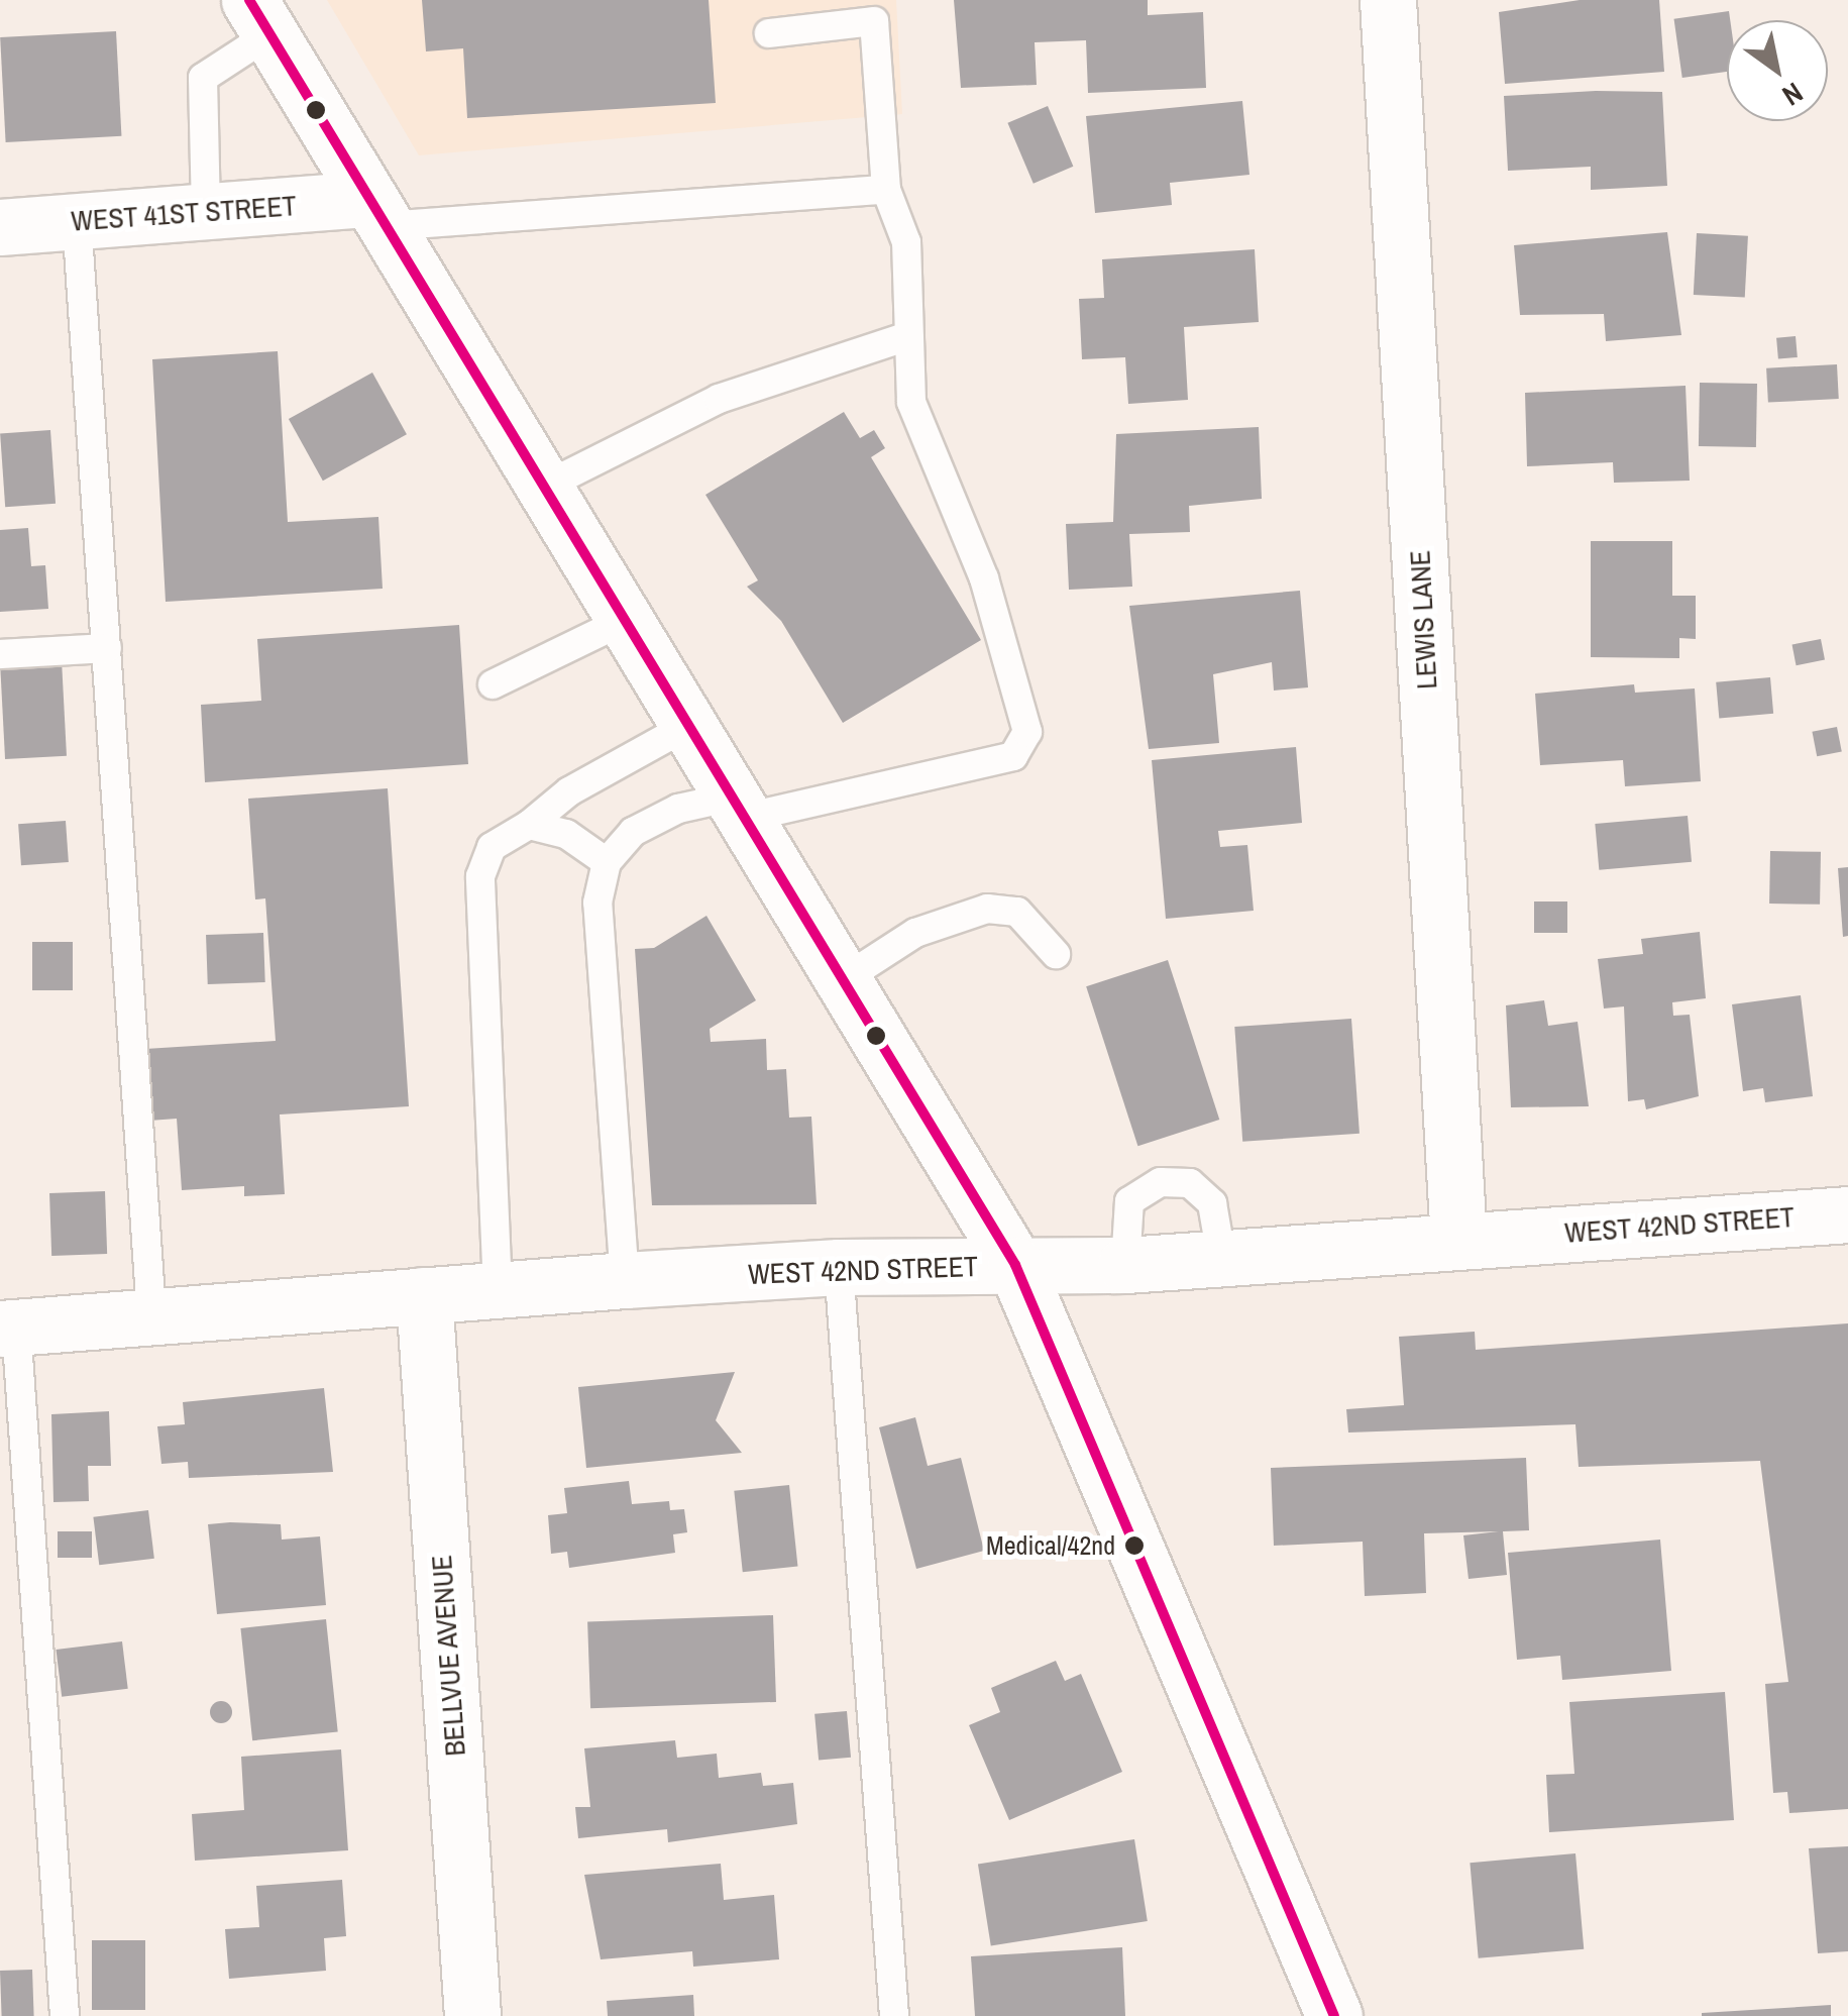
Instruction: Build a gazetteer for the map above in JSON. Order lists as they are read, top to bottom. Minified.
{"streets":{"street":["WEST 41ST STREET","LEWIS LANE","WEST 42ND STREET","BELLVUE AVENUE"]},"crossings":[["LEWIS LANE","WEST 42ND STREET"],["WEST 42ND STREET","BELLVUE AVENUE"]],"places":["Medical/42nd"],"north":"bottom right"}
